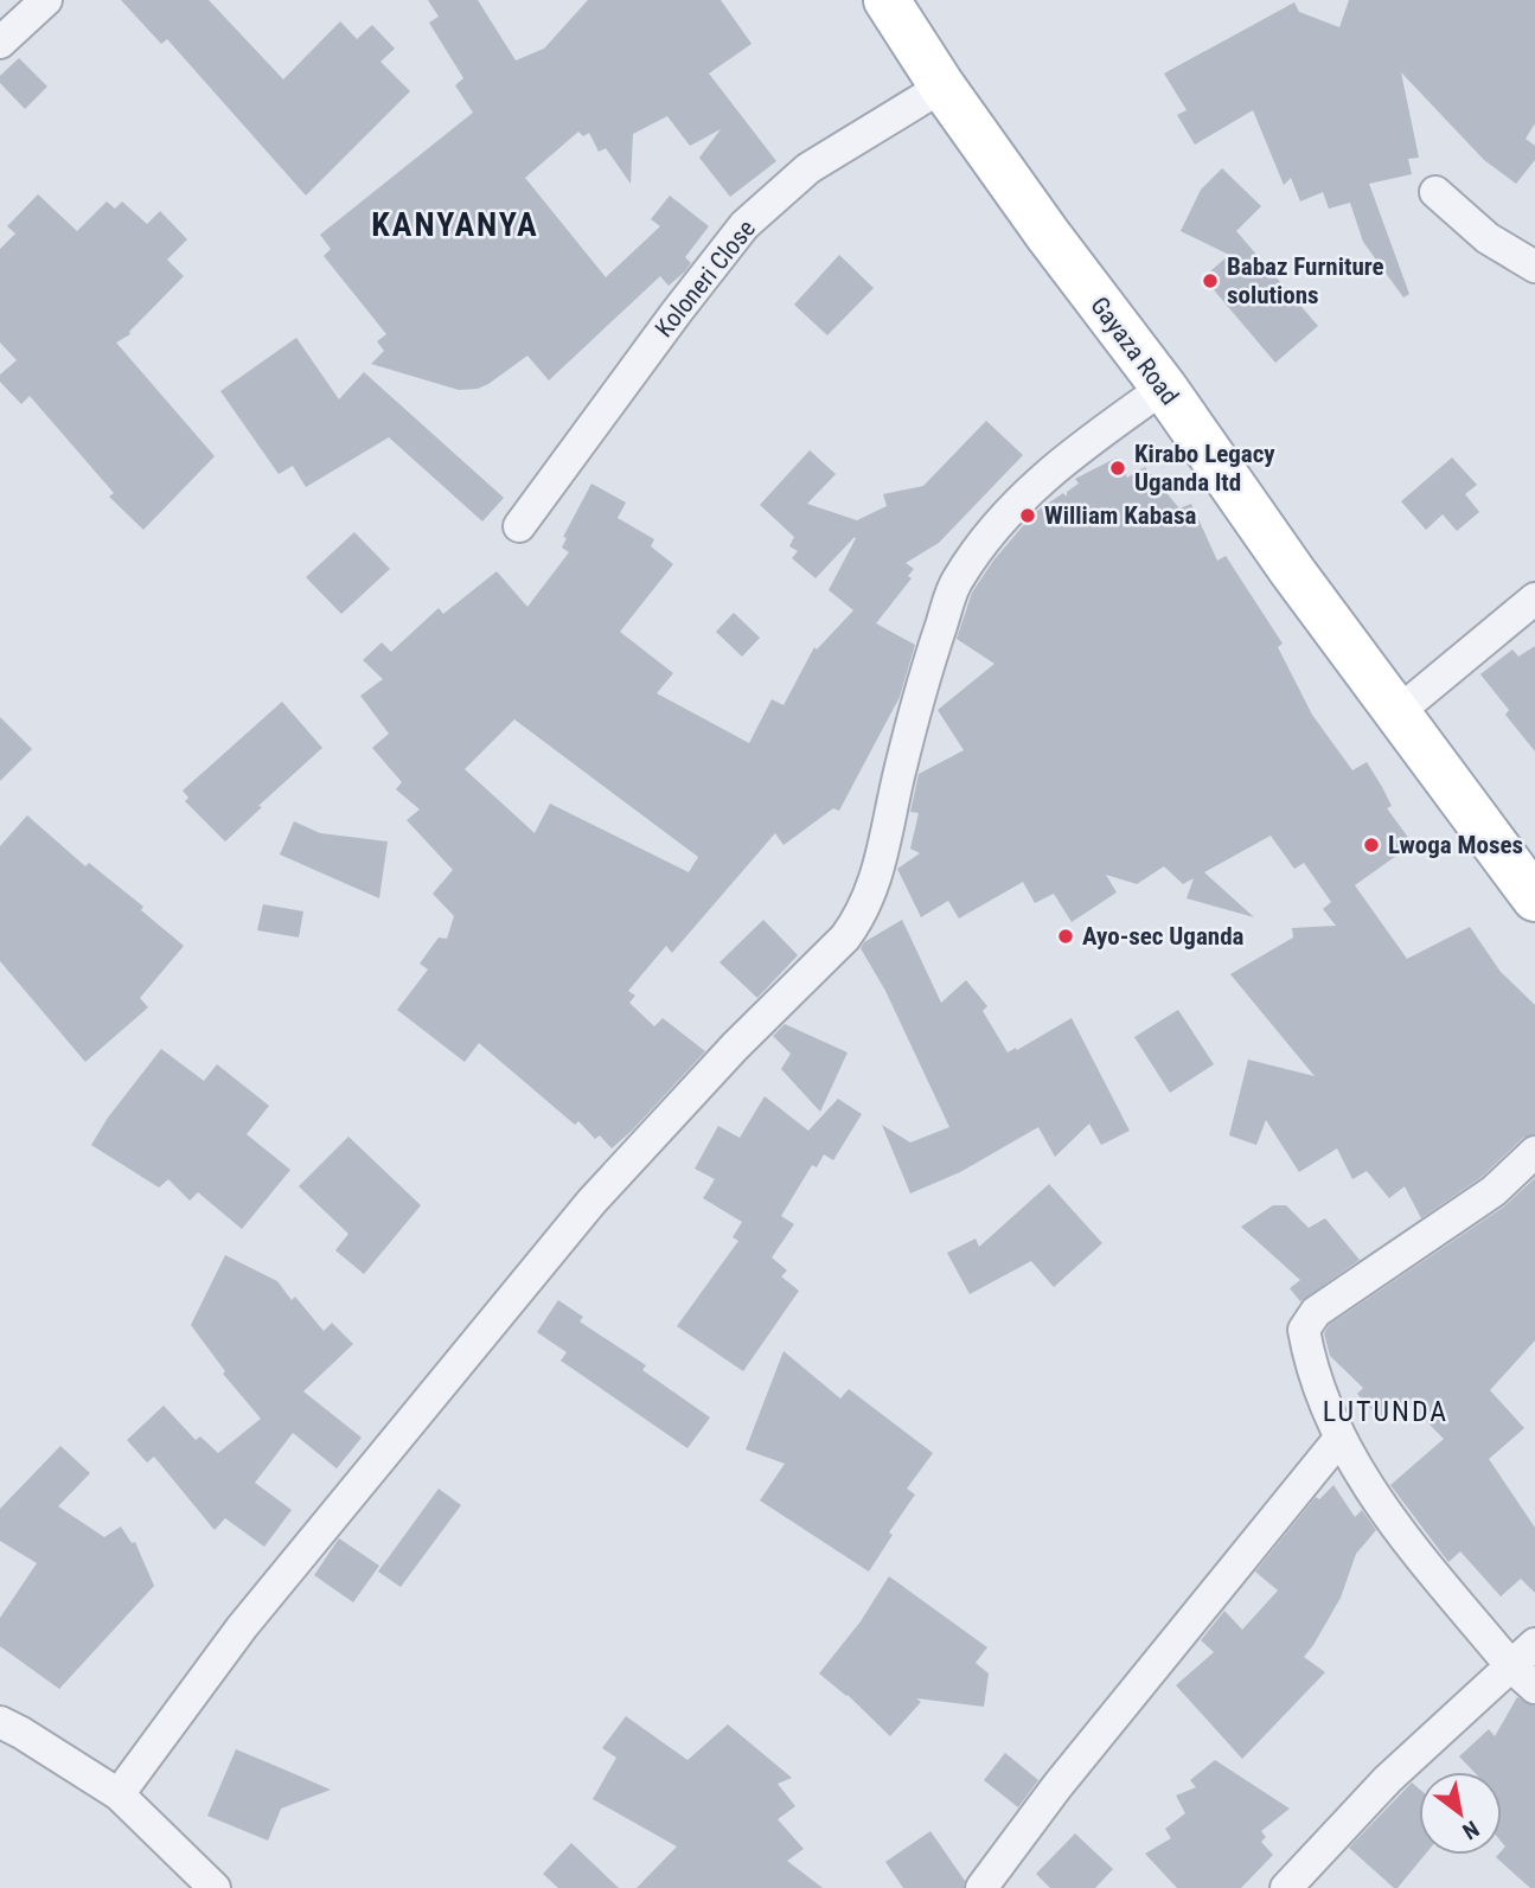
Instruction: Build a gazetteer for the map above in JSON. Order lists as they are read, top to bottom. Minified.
{"streets":{"main road":["Gayaza Road"],"street":["Koloneri Close"]},"crossings":[["Koloneri Close","Gayaza Road"]],"districts":["KANYANYA","LUTUNDA"],"places":["Babaz Furniture solutions","Kirabo Legacy Uganda ltd","William Kabasa","Lwoga Moses","Ayo-sec Uganda"],"north":"bottom right"}
